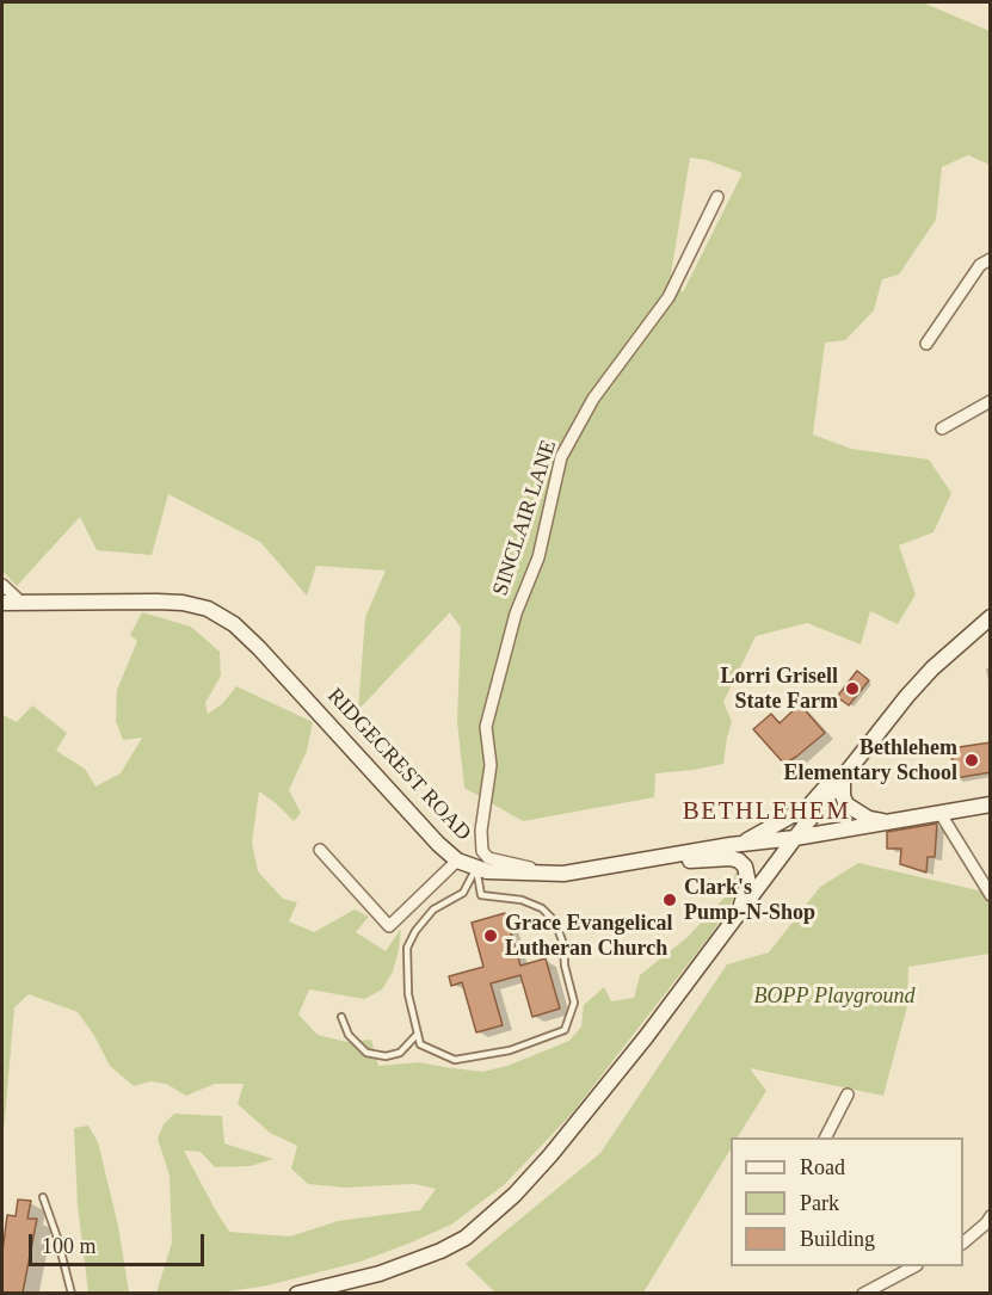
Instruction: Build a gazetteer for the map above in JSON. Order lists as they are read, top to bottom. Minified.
{"streets":{"main road":["RIDGECREST ROAD"],"street":["SINCLAIR LANE"]},"crossings":[["SINCLAIR LANE","RIDGECREST ROAD"]],"districts":["BETHLEHEM"],"parks":["BOPP Playground"],"places":["Lorri Grisell State Farm","Bethlehem Elementary School","Clark's Pump-N-Shop","Grace Evangelical Lutheran Church"],"legend":["Road","Park","Building"],"scale_bar":"100 m"}
